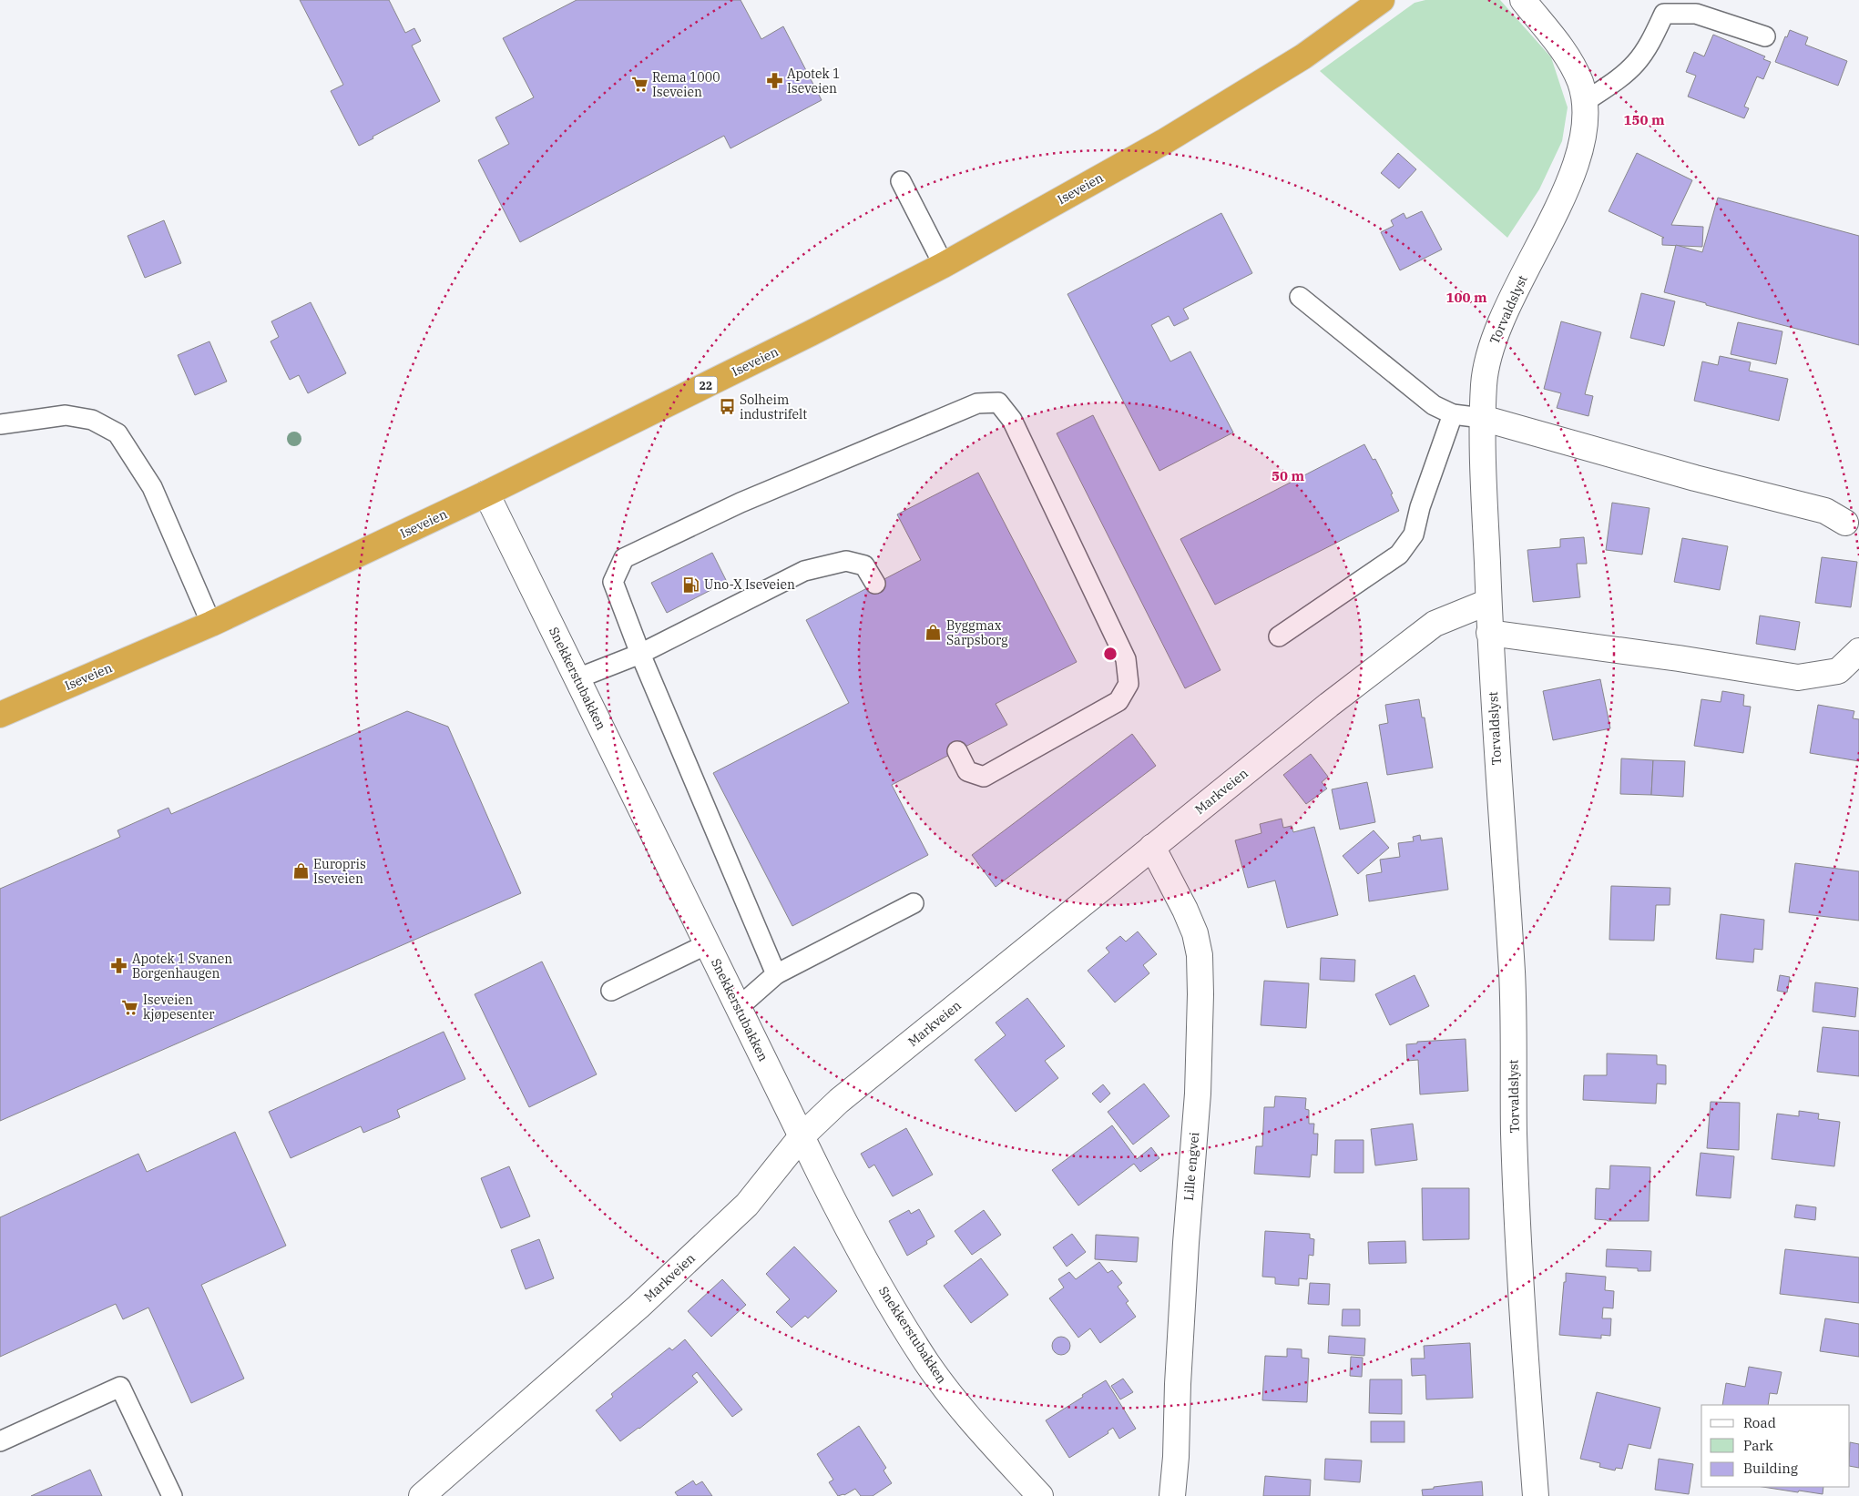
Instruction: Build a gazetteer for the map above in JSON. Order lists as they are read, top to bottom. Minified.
{"streets":{"highway":["Iseveien","22"],"street":["Torvaldslyst","Snekkerstubakken","Markveien","Lille engvei"]},"crossings":[["Iseveien","Snekkerstubakken"],["Torvaldslyst","Markveien"],["Snekkerstubakken","Markveien"],["Markveien","Lille engvei"]],"places":{"pharmacy":["Apotek 1 Iseveien","Apotek 1 Svanen Borgenhaugen"],"supermarket":["Rema 1000 Iseveien","Iseveien kjøpesenter"],"bus stop":["Solheim industrifelt"],"fuel station":["Uno-X Iseveien"],"shop":["Byggmax Sarpsborg","Europris Iseveien"]},"legend":["Road","Park","Building"],"rings":["150 m","100 m","50 m"]}
